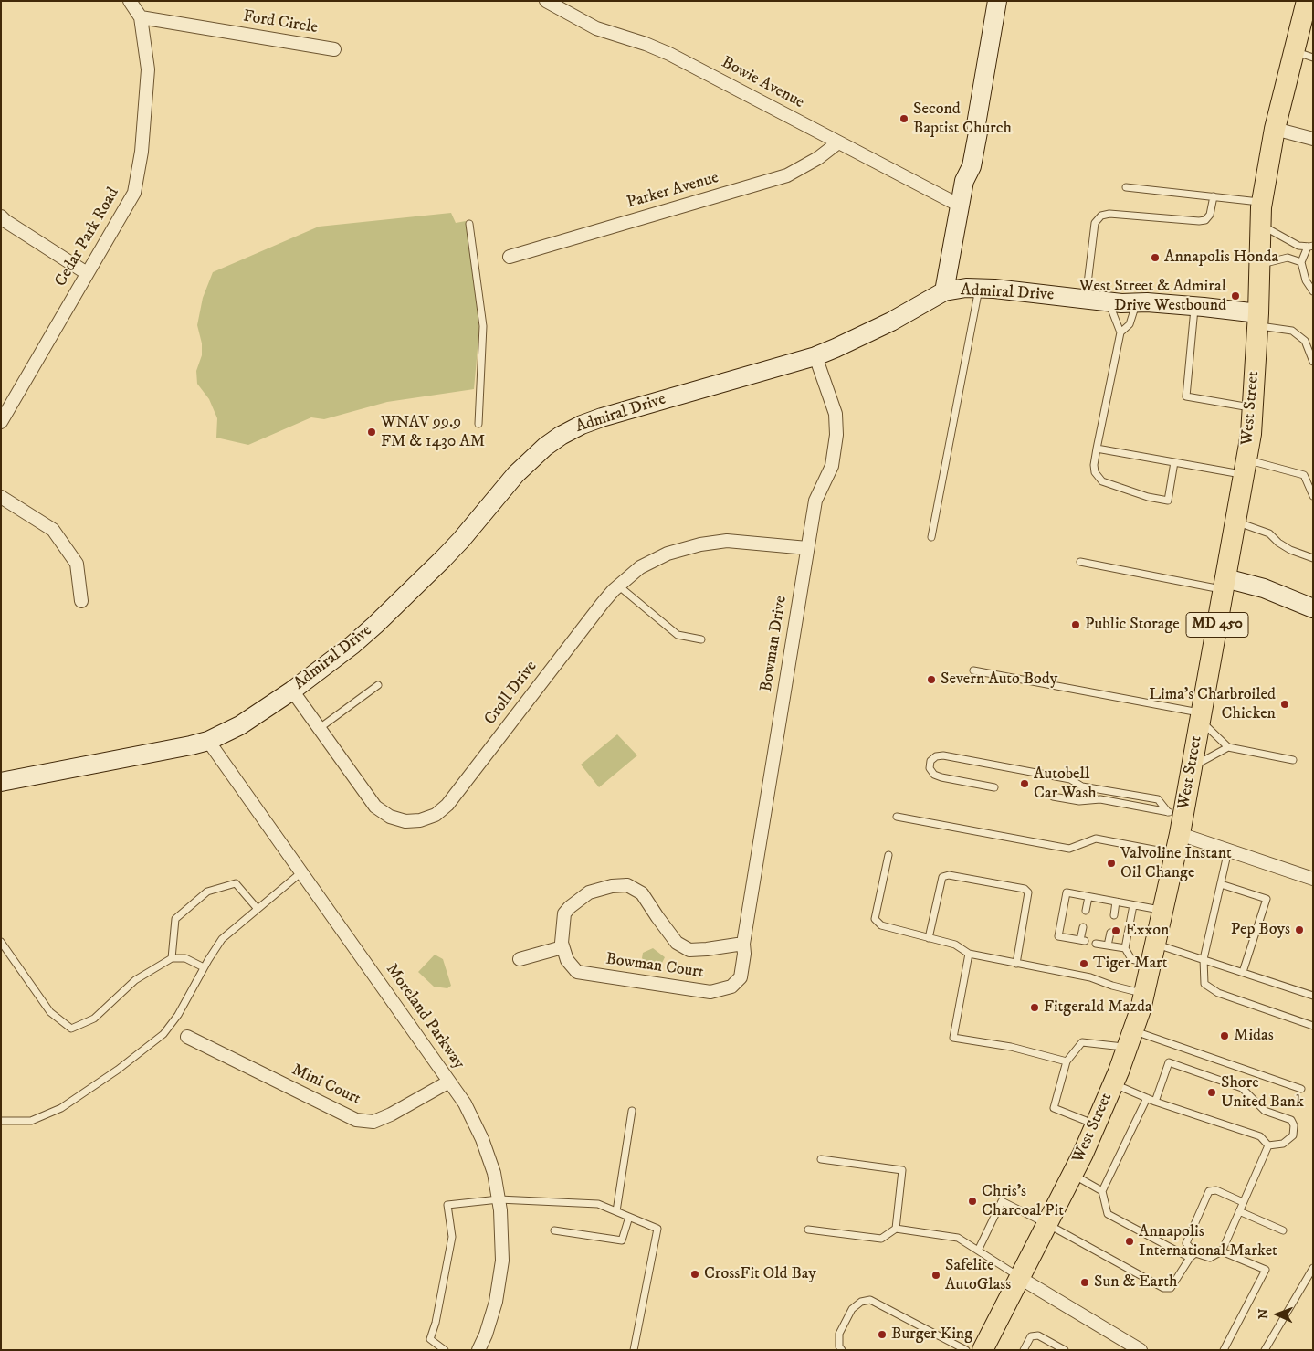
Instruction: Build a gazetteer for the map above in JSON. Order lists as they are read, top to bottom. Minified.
{"streets":{"main road":["West Street","MD 450"],"street":["Ford Circle","Bowie Avenue","Parker Avenue","Cedar Park Road","Admiral Drive","Bowman Drive","Croll Drive","Bowman Court","Moreland Parkway","Mini Court"]},"crossings":[["Ford Circle","Cedar Park Road"],["Bowie Avenue","Parker Avenue"],["Admiral Drive","West Street"],["Admiral Drive","Bowman Drive"],["Admiral Drive","Croll Drive"],["Admiral Drive","Moreland Parkway"],["Bowman Drive","Croll Drive"],["Bowman Drive","Bowman Court"],["Moreland Parkway","Mini Court"]],"places":["Second Baptist Church","Annapolis Honda","West Street & Admiral Drive Westbound","WNAV 99.9 FM & 1430 AM","Public Storage","Severn Auto Body","Lima's Charbroiled Chicken","Autobell Car Wash","Valvoline Instant Oil Change","Pep Boys","Exxon","Tiger Mart","Fitgerald Mazda","Midas","Shore United Bank","Chris's Charcoal Pit","Annapolis International Market","CrossFit Old Bay","Safelite AutoGlass","Sun & Earth","Burger King"],"north":"left"}
